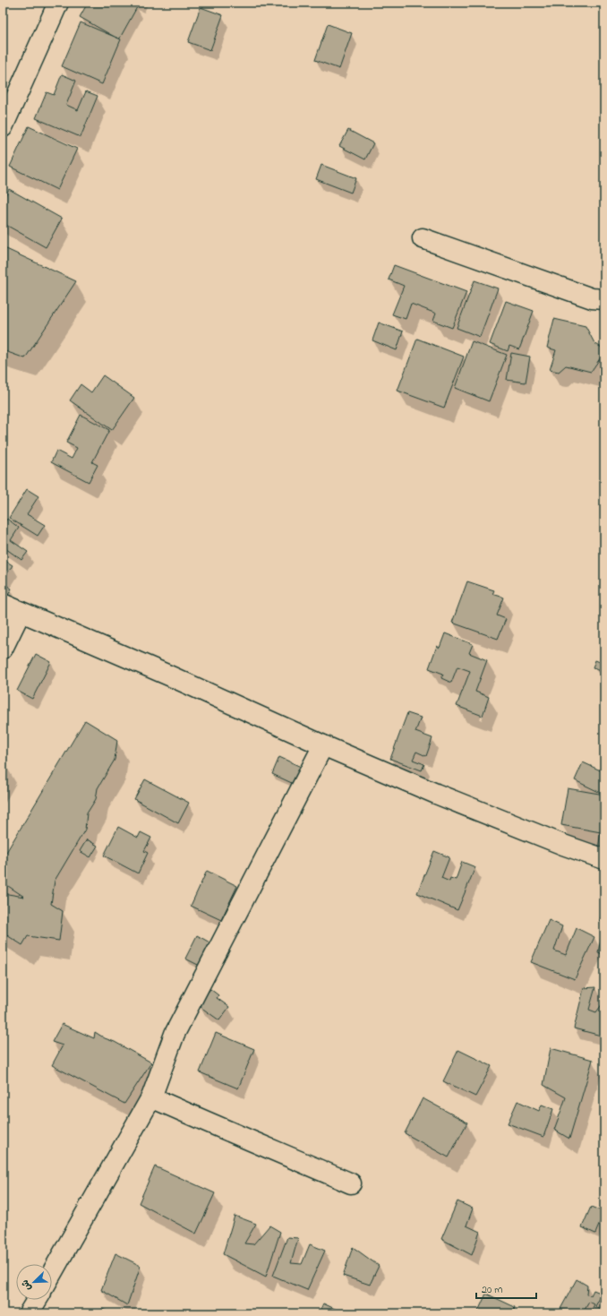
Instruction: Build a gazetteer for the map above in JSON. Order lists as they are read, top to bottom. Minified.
{"scale_bar":"20 m","north":"bottom left"}
